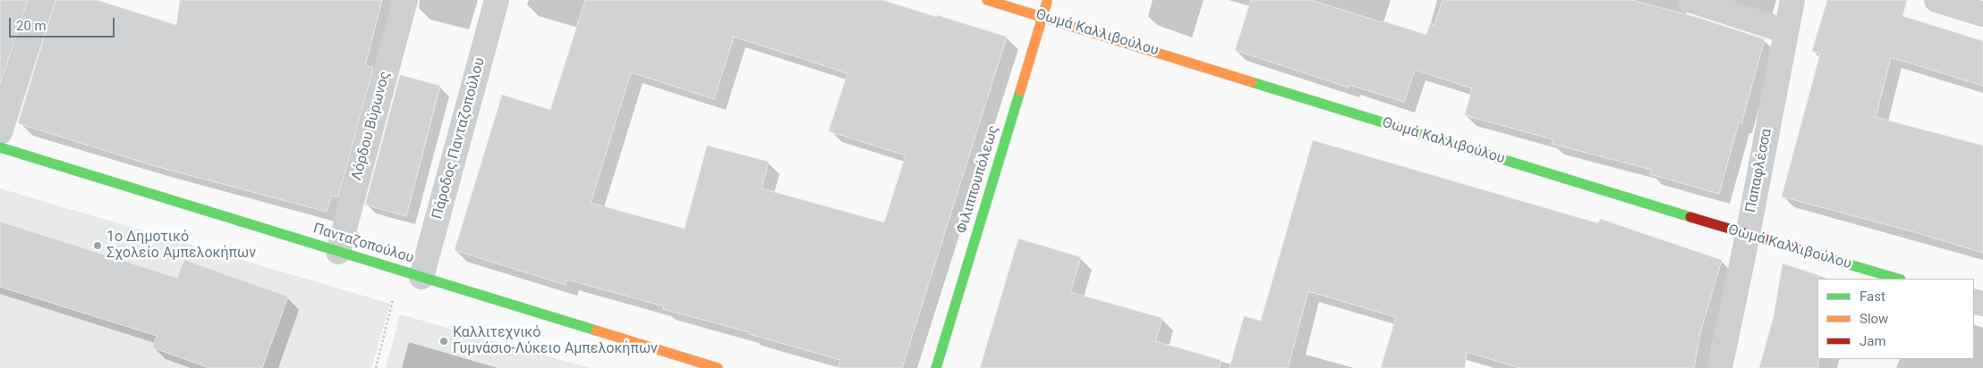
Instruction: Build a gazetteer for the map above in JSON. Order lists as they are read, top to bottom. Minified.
{"streets":{"street":["Θωμά Καλλιβούλου","Λόρδου Βύρωνος","Πάροδος Πανταζοπούλου","Παπαφλέσσα","Φιλιππουπόλεως","Πανταζοπούλου"]},"crossings":[["Θωμά Καλλιβούλου","Παπαφλέσσα"],["Θωμά Καλλιβούλου","Φιλιππουπόλεως"],["Λόρδου Βύρωνος","Πανταζοπούλου"],["Πάροδος Πανταζοπούλου","Πανταζοπούλου"]],"places":["1ο Δημοτικό Σχολείο Αμπελοκήπων","Καλλιτεχνικό Γυμνάσιο-Λύκειο Αμπελοκήπων"],"legend":["Fast","Slow","Jam"],"scale_bar":"20 m"}
